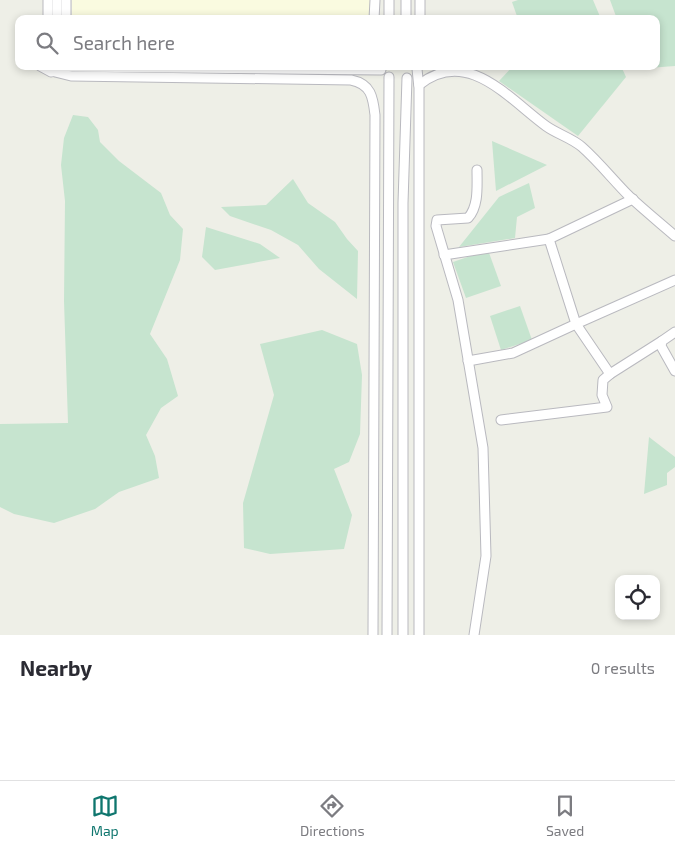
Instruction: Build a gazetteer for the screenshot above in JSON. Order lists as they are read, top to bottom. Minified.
{"page":{"search":"Search here","heading":["Nearby","0 results"],"nav":["Map","Directions","Saved"]}}
